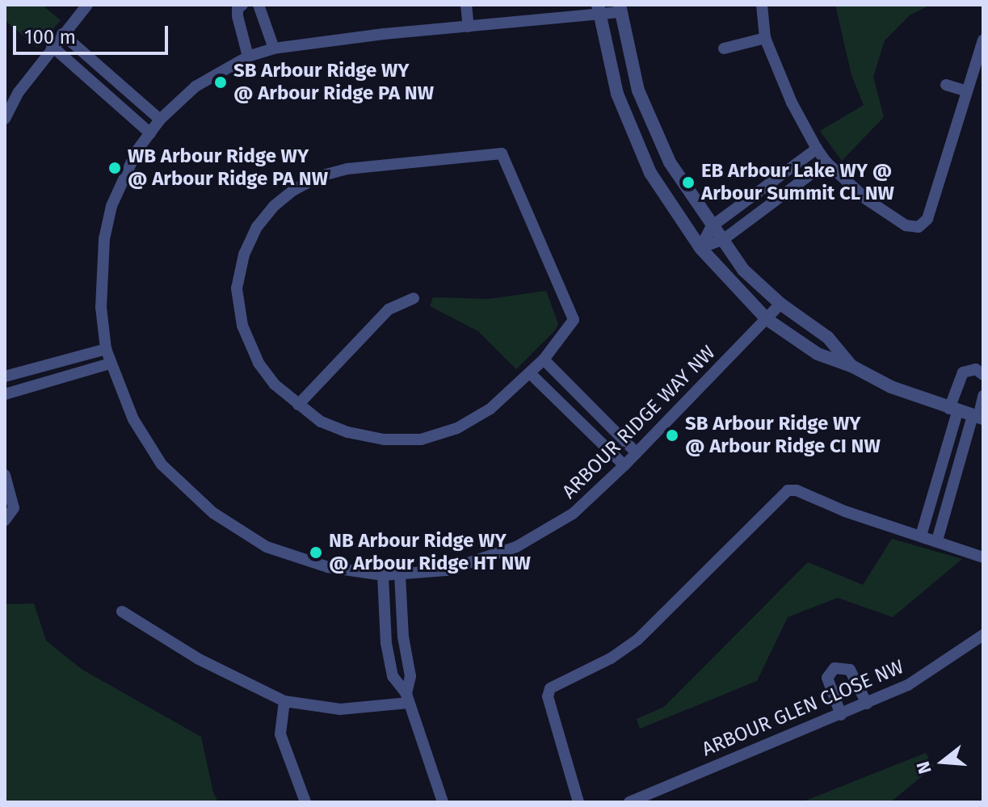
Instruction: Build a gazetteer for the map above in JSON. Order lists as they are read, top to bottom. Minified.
{"streets":{"street":["ARBOUR RIDGE WAY NW","ARBOUR GLEN CLOSE NW"]},"places":["SB Arbour Ridge WY @ Arbour Ridge PA NW","WB Arbour Ridge WY @ Arbour Ridge PA NW","EB Arbour Lake WY @ Arbour Summit CL NW","SB Arbour Ridge WY @ Arbour Ridge CI NW","NB Arbour Ridge WY @ Arbour Ridge HT NW"],"scale_bar":"100 m","north":"left"}
